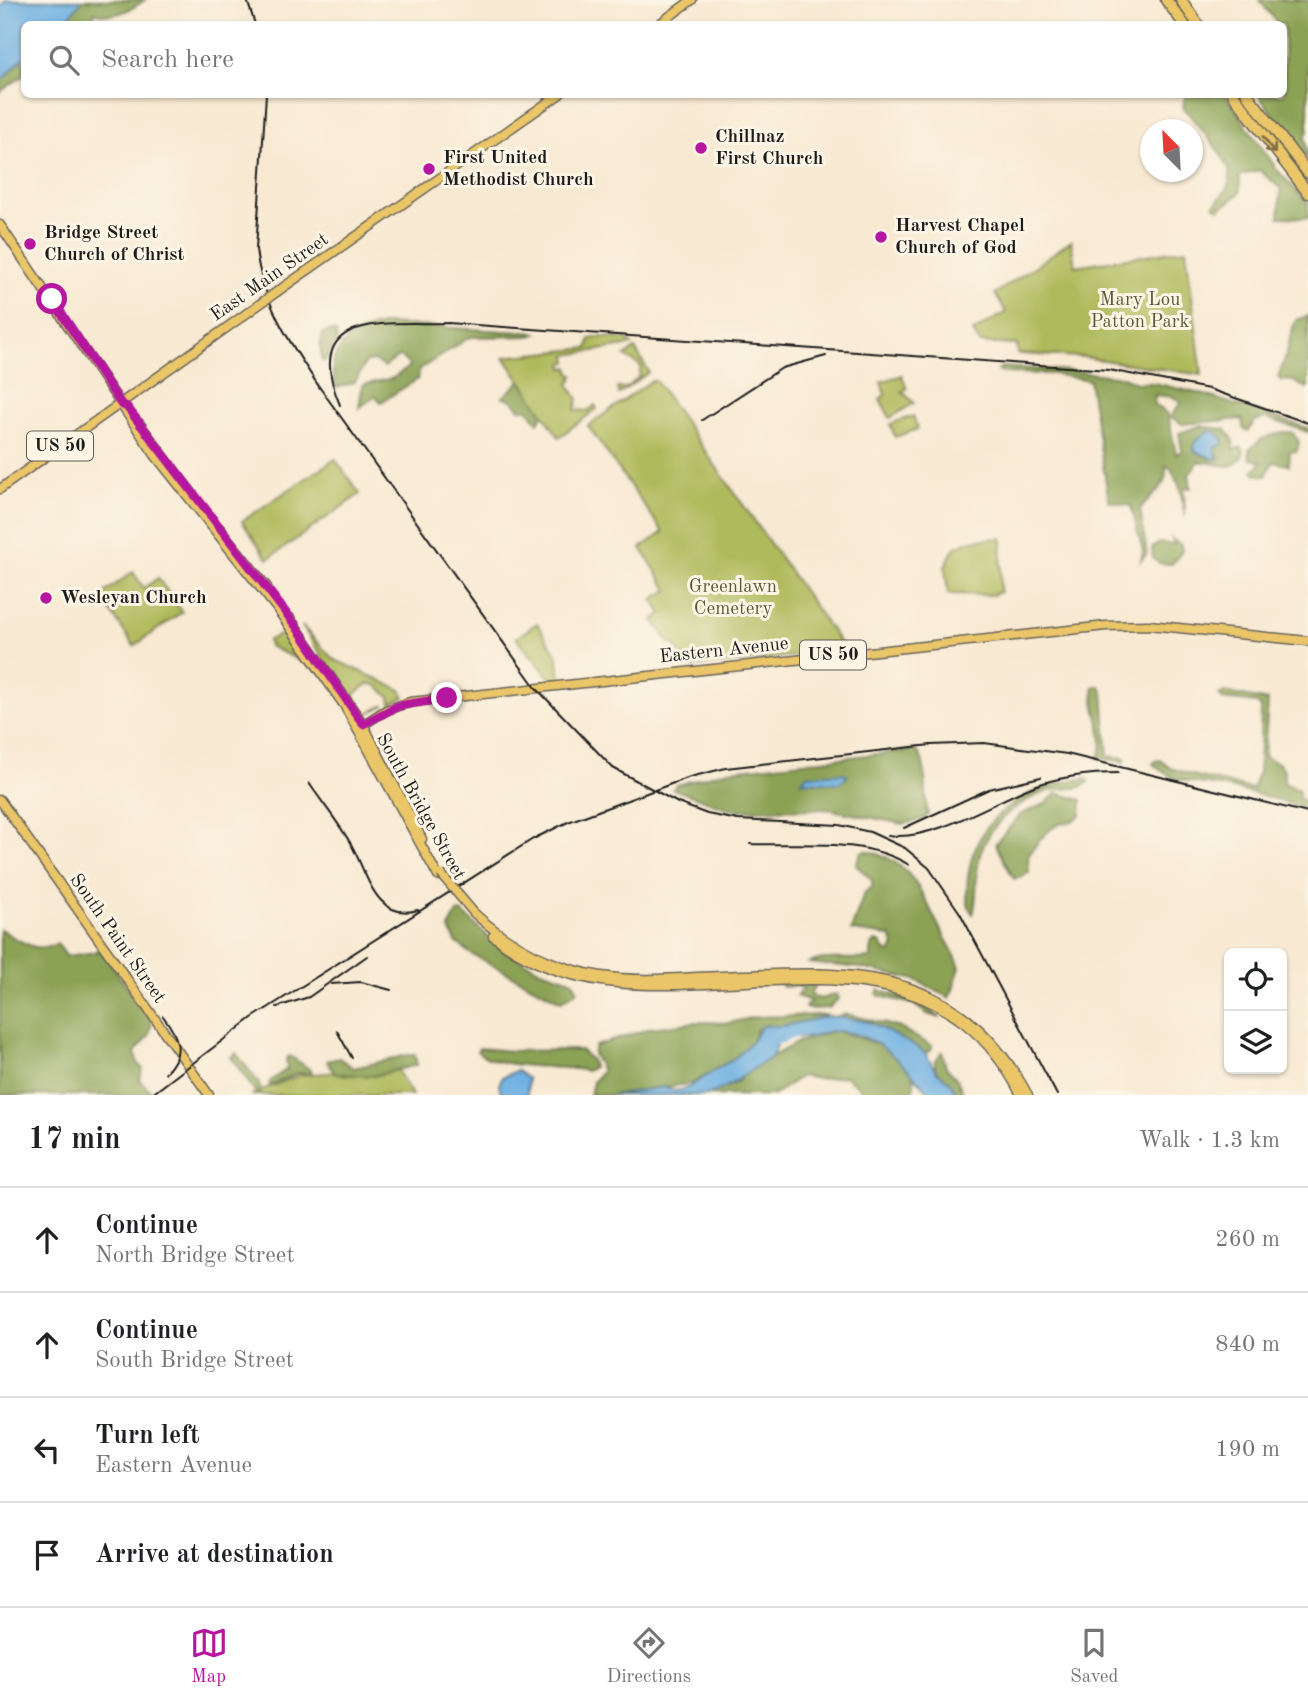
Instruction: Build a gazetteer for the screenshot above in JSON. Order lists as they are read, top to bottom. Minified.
{"streets":{"main road":["East Main Street","US 50","Eastern Avenue","South Bridge Street","South Paint Street"]},"crossings":[["East Main Street","South Bridge Street"],["Eastern Avenue","South Bridge Street"]],"parks":["Mary Lou Patton Park","Greenlawn Cemetery"],"places":["Chillnaz First Church","First United Methodist Church","Harvest Chapel Church of God","Bridge Street Church of Christ","Wesleyan Church"],"north":"top left","page":{"search":"Search here","heading":["17 min","Walk · 1.3 km"],"list":[["Continue","North Bridge Street","260 m"],["Continue","South Bridge Street","840 m"],["Turn left","Eastern Avenue","190 m"],"Arrive at destination"],"nav":["Map","Directions","Saved"]}}
